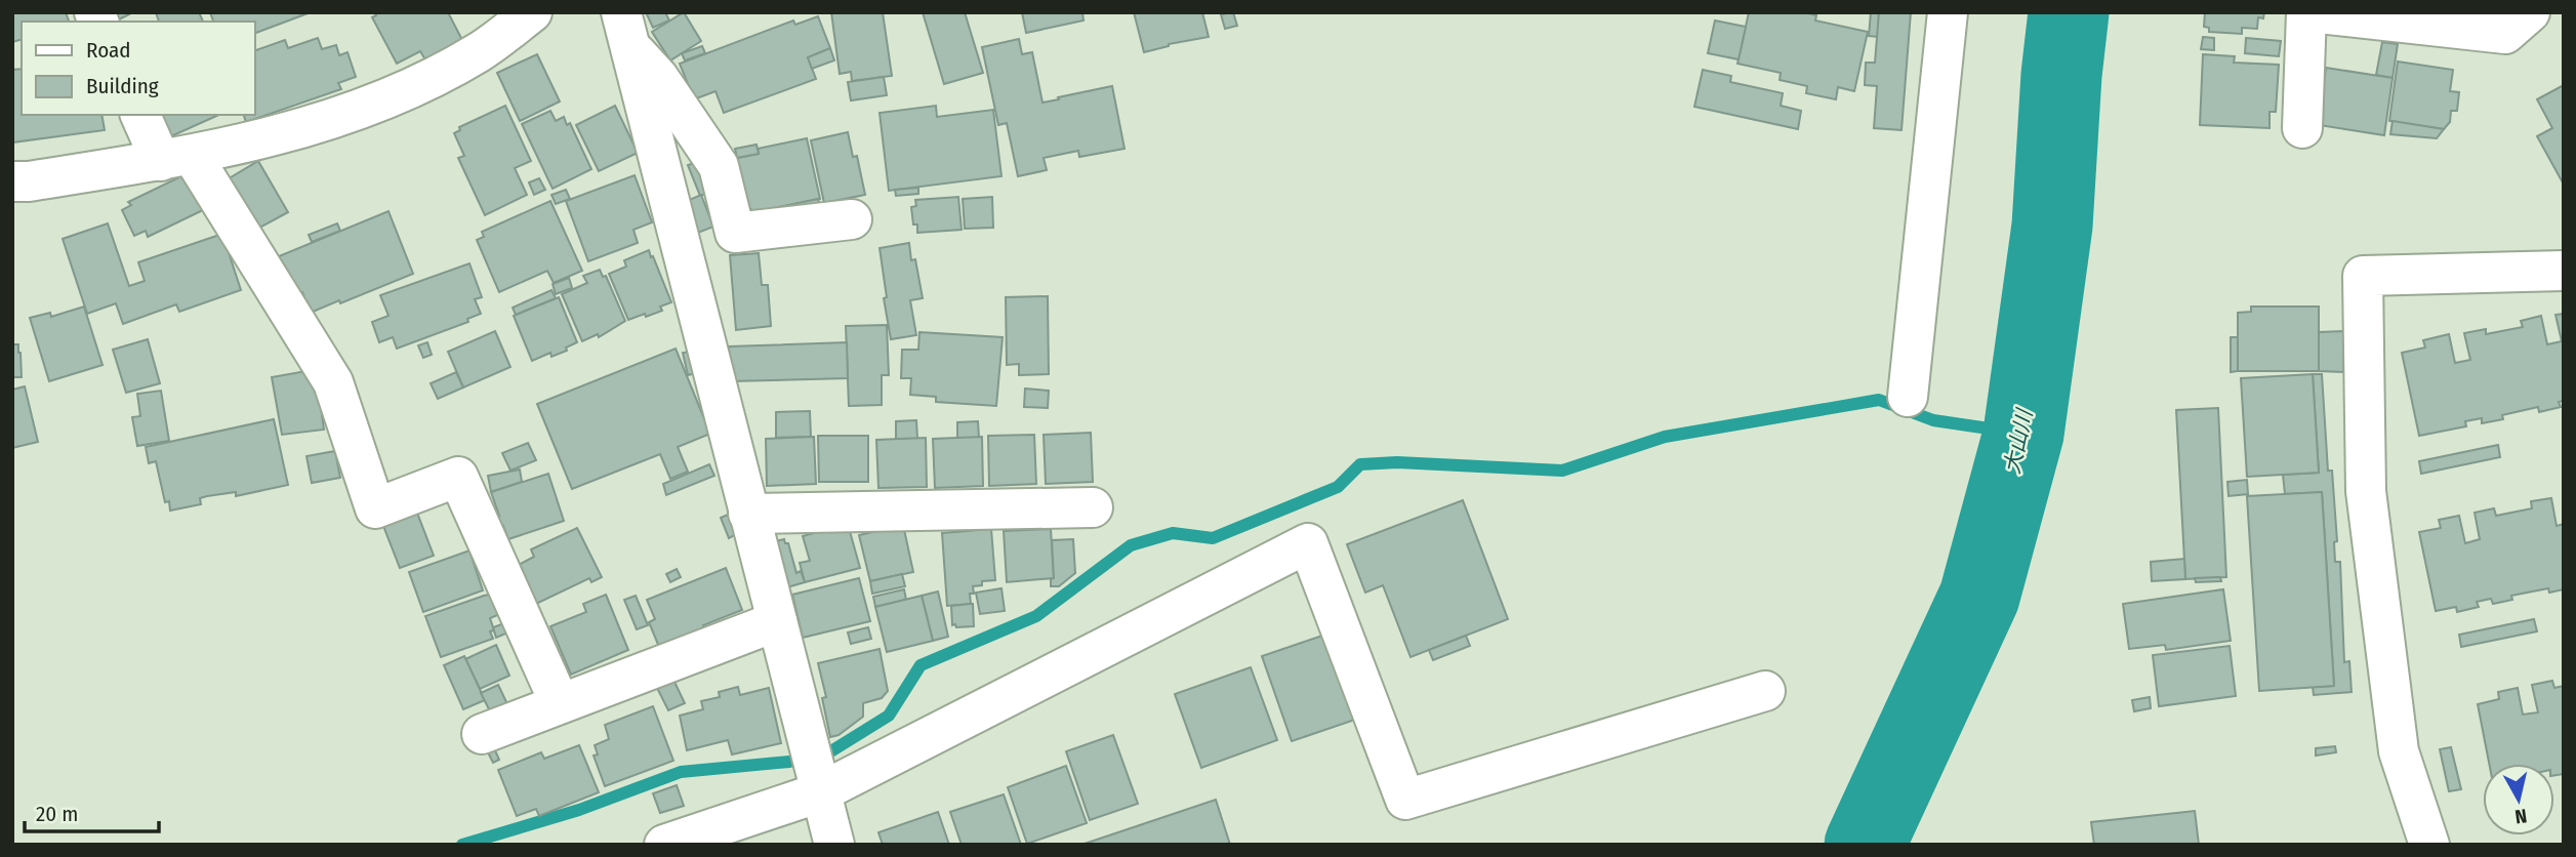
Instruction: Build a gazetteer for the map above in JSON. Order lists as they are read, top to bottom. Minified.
{"water":["大山川"],"legend":["Road","Building"],"scale_bar":"20 m","north":"bottom"}
